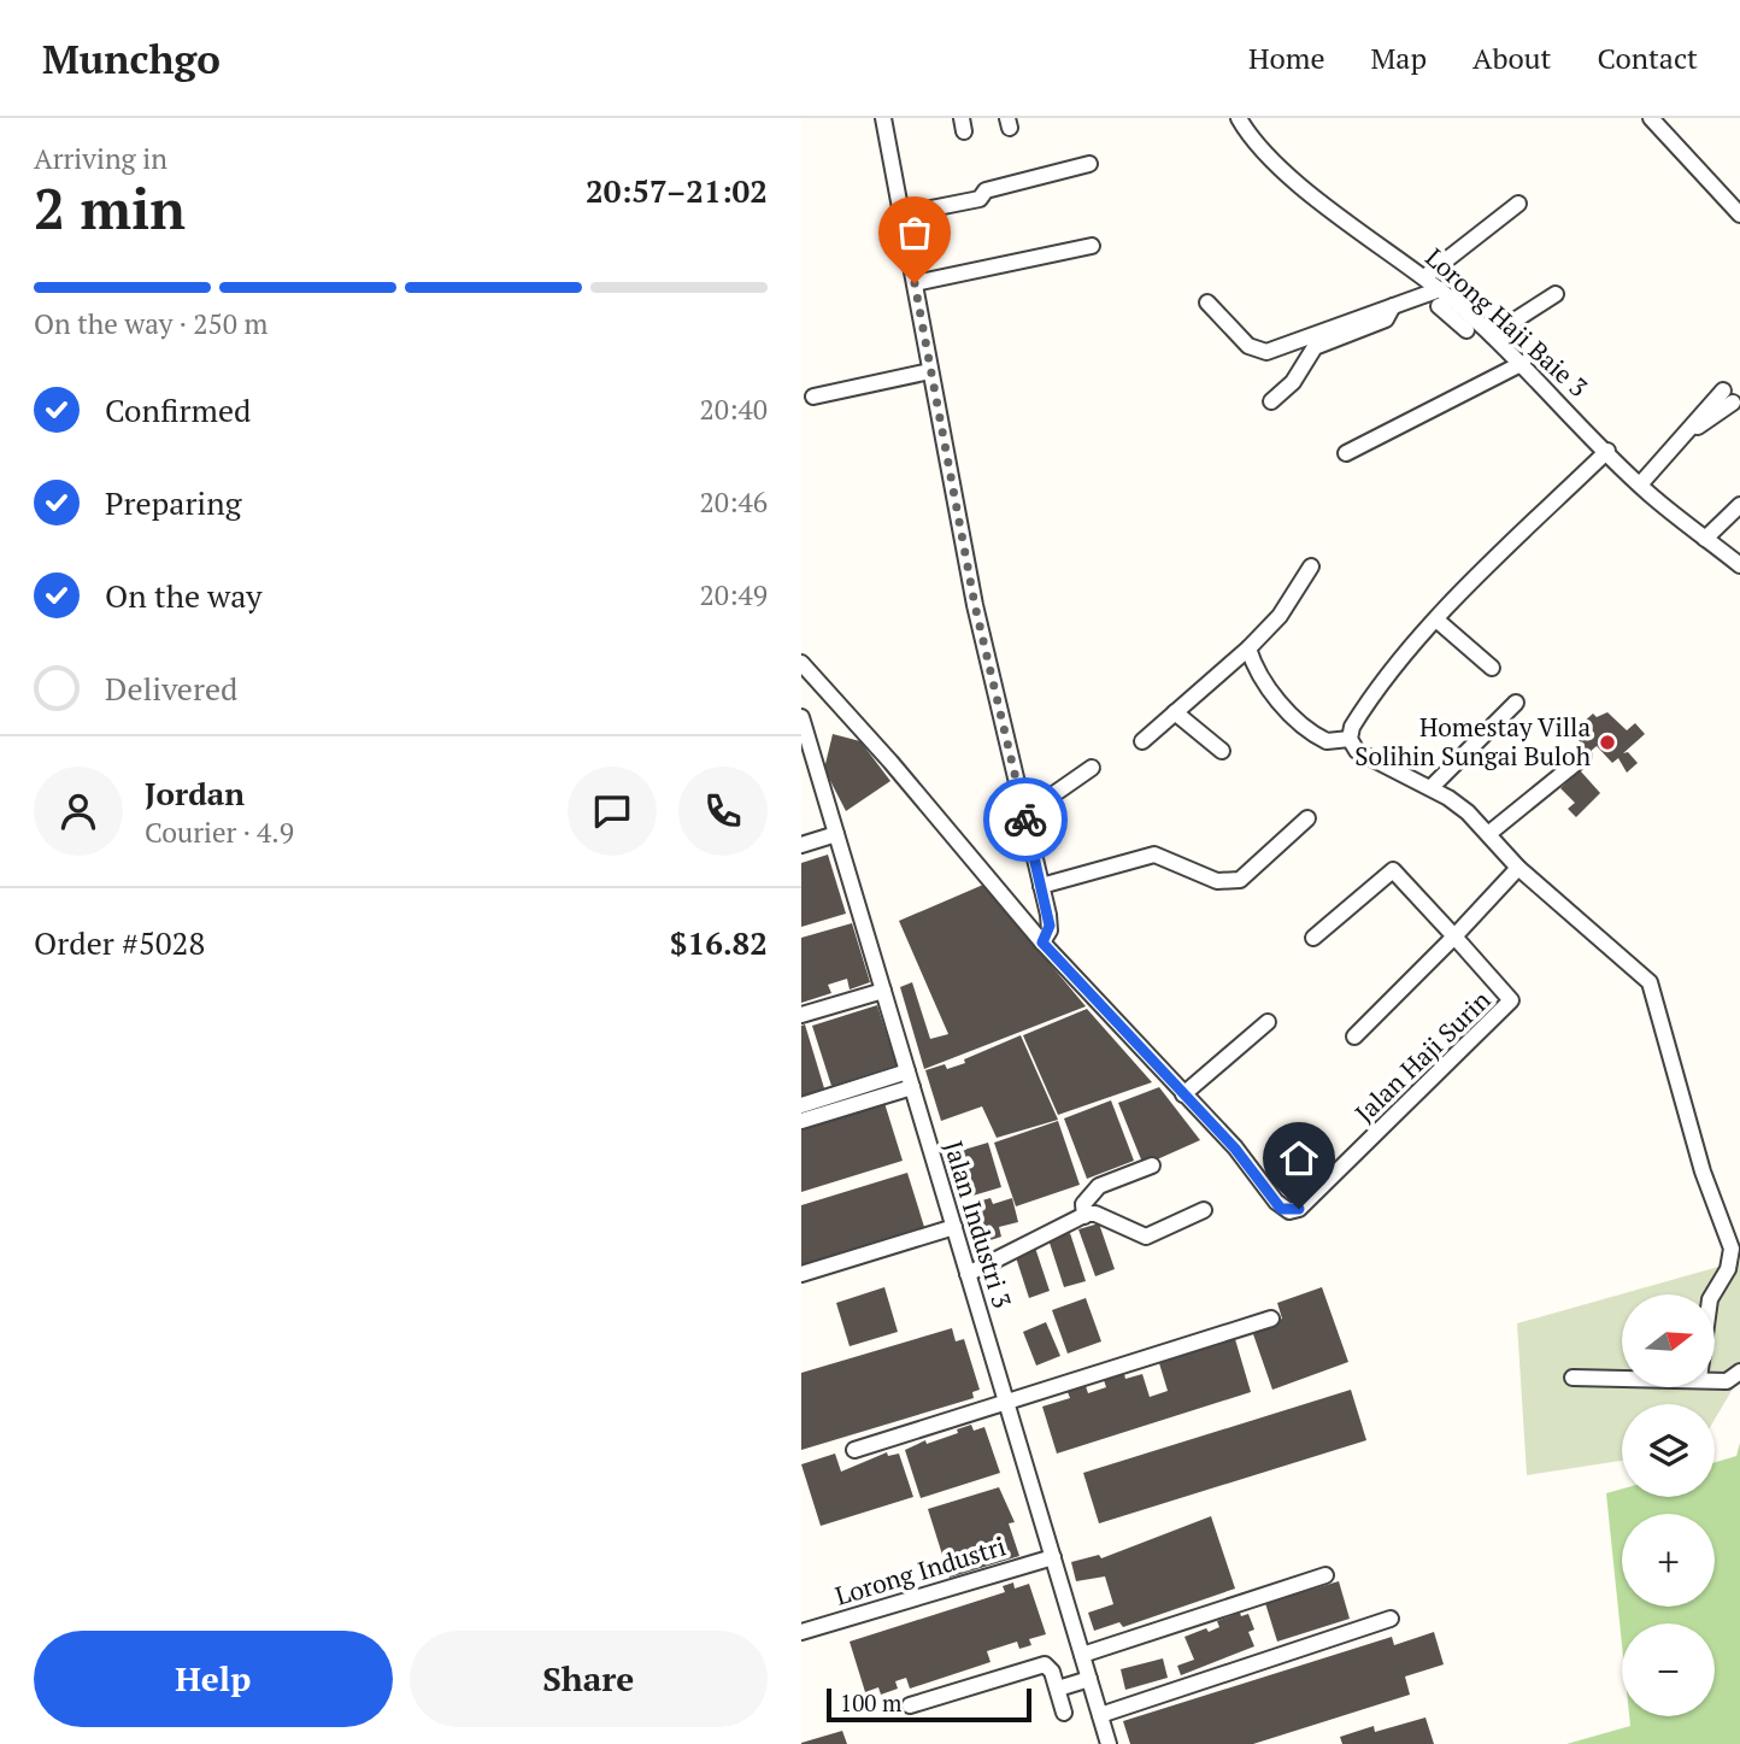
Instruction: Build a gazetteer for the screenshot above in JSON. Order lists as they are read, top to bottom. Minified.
{"streets":{"street":["Lorong Haji Baie 3","Jalan Haji Surin","Jalan Industri 3","Lorong Industri"]},"crossings":[["Jalan Industri 3","Lorong Industri"]],"places":["Homestay Villa Solihin Sungai Buloh"],"scale_bar":"100 m","north":"right","page":{"header":"Munchgo","nav":["Home","Map","About","Contact"],"heading":["2 min","Arriving in","20:57–21:02"],"panel":["Jordan","Courier · 4.9","Order #5028","$16.82"],"bar":"On the way · 250 m","list":[["Confirmed","20:40"],["Preparing","20:46"],["On the way","20:49"],"Delivered"],"map_buttons":["+","−"],"buttons":["Help","Share"],"scale":"100 m"}}
